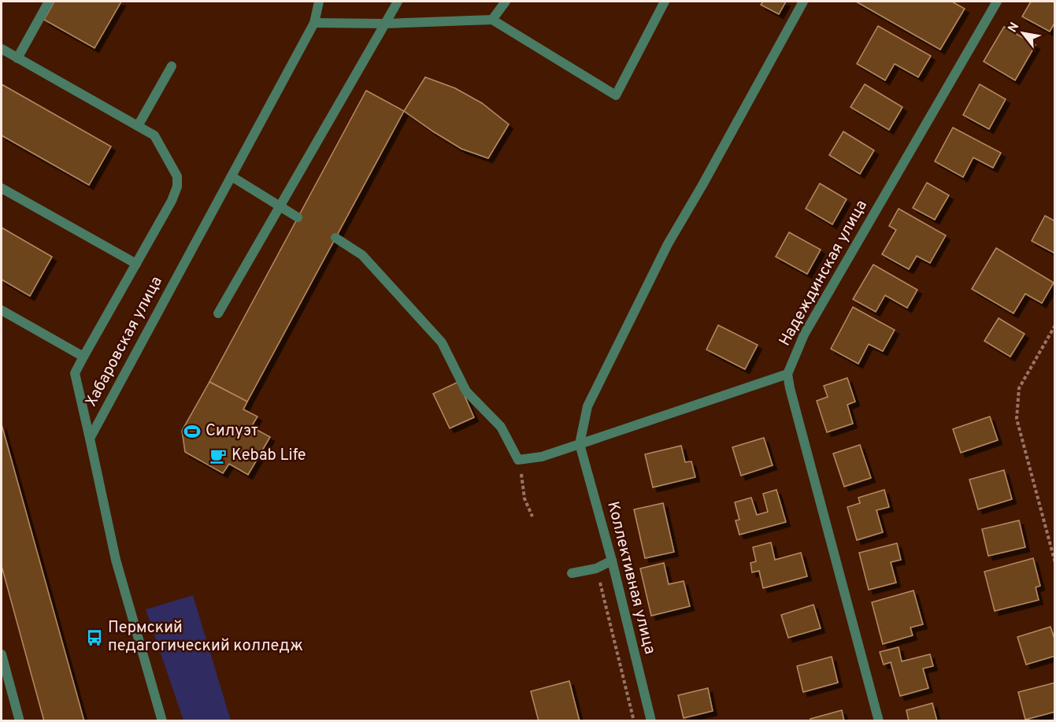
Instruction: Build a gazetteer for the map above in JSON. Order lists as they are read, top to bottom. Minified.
{"streets":{"street":["Надеждинская улица","Хабаровская улица","Коллективная улица"]},"places":{"sports":["Силуэт"],"cafe":["Kebab Life"],"bus stop":["Пермский педагогический колледж"]},"north":"top left"}
